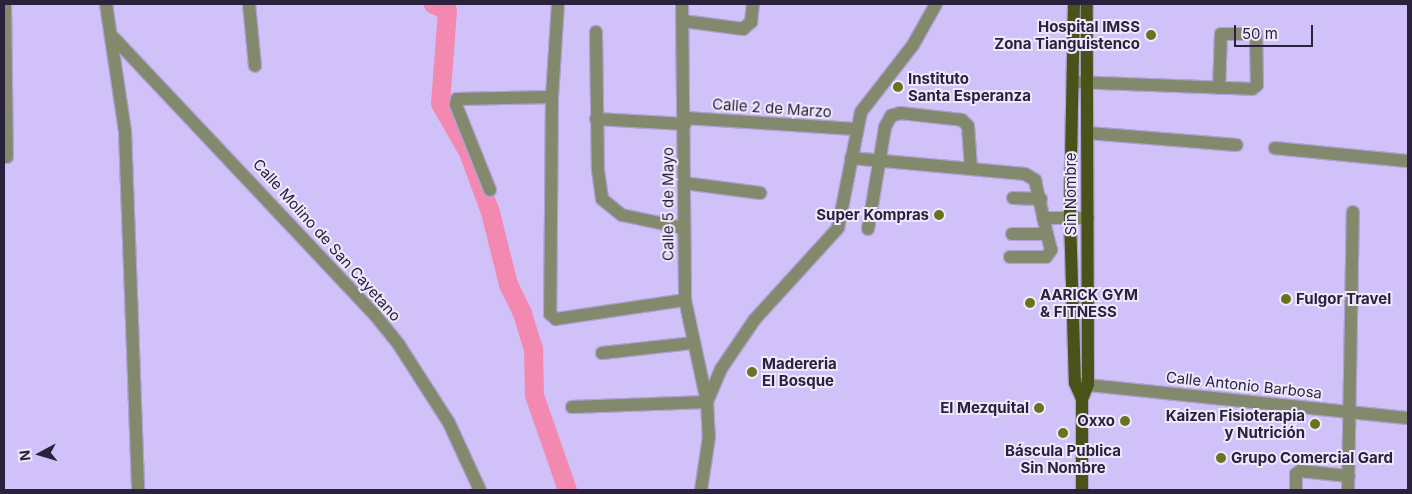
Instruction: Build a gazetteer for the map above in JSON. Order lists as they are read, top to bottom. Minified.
{"streets":{"main road":["Sin Nombre"],"street":["Calle 2 de Marzo","Calle 5 de Mayo","Calle Molino de San Cayetano","Calle Antonio Barbosa"]},"crossings":[["Calle 2 de Marzo","Calle 5 de Mayo"],["Sin Nombre","Calle Antonio Barbosa"]],"places":["Hospital IMSS Zona Tianguistenco","Instituto Santa Esperanza","Super Kompras","Fulgor Travel","AARICK GYM & FITNESS","Madereria El Bosque","El Mezquital","Oxxo","Kaizen Fisioterapia y Nutrición","Báscula Publica Sin Nombre","Grupo Comercial Gard"],"scale_bar":"50 m","north":"left"}
